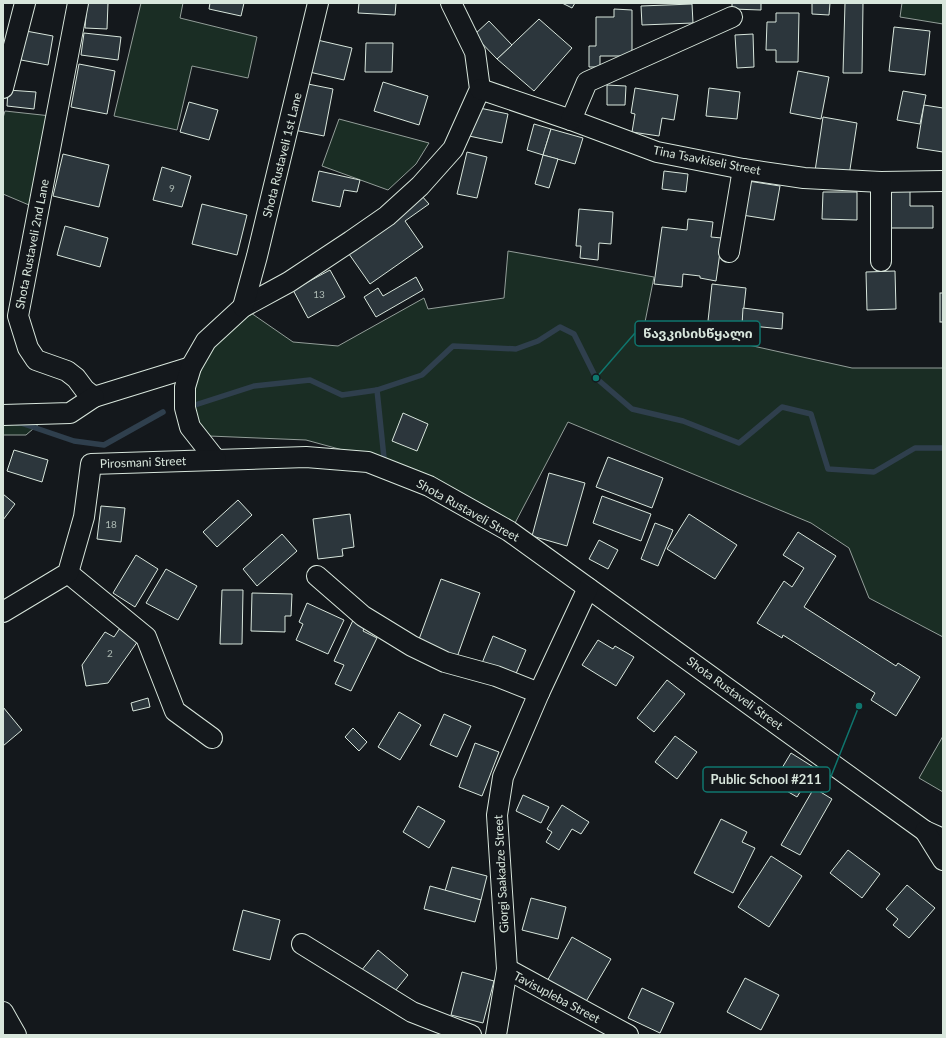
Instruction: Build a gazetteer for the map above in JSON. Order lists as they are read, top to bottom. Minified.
{"streets":{"street":["Shota Rustaveli 1st Lane","Tina Tsavkiseli Street","Shota Rustaveli 2nd Lane","Pirosmani Street","Shota Rustaveli Street","Giorgi Saakadze Street","Tavisupleba Street"]},"crossings":[["Pirosmani Street","Shota Rustaveli Street"],["Shota Rustaveli Street","Giorgi Saakadze Street"],["Giorgi Saakadze Street","Tavisupleba Street"]],"places":["წავკისისწყალი","Public School #211"],"house_numbers":["9","13","18","2"]}
